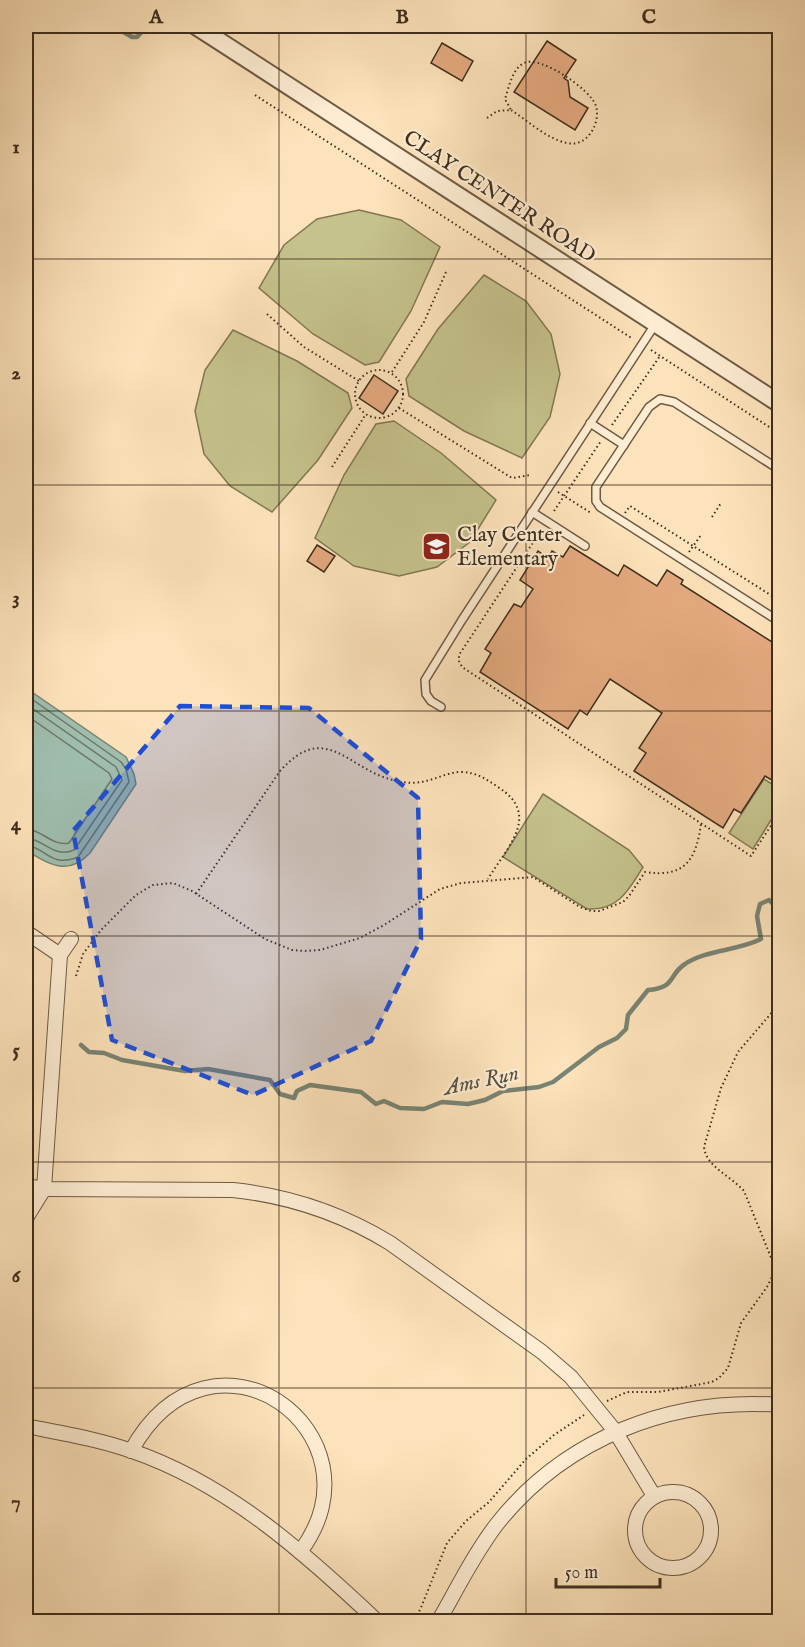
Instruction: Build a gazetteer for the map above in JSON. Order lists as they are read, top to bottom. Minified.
{"streets":{"street":["CLAY CENTER ROAD"]},"water":["Ams Run"],"places":{"school or university":["Clay Center Elementary"]},"scale_bar":"50 m","grid":{"columns":["A","B","C"],"rows":["1","2","3","4","5","6","7"]}}
